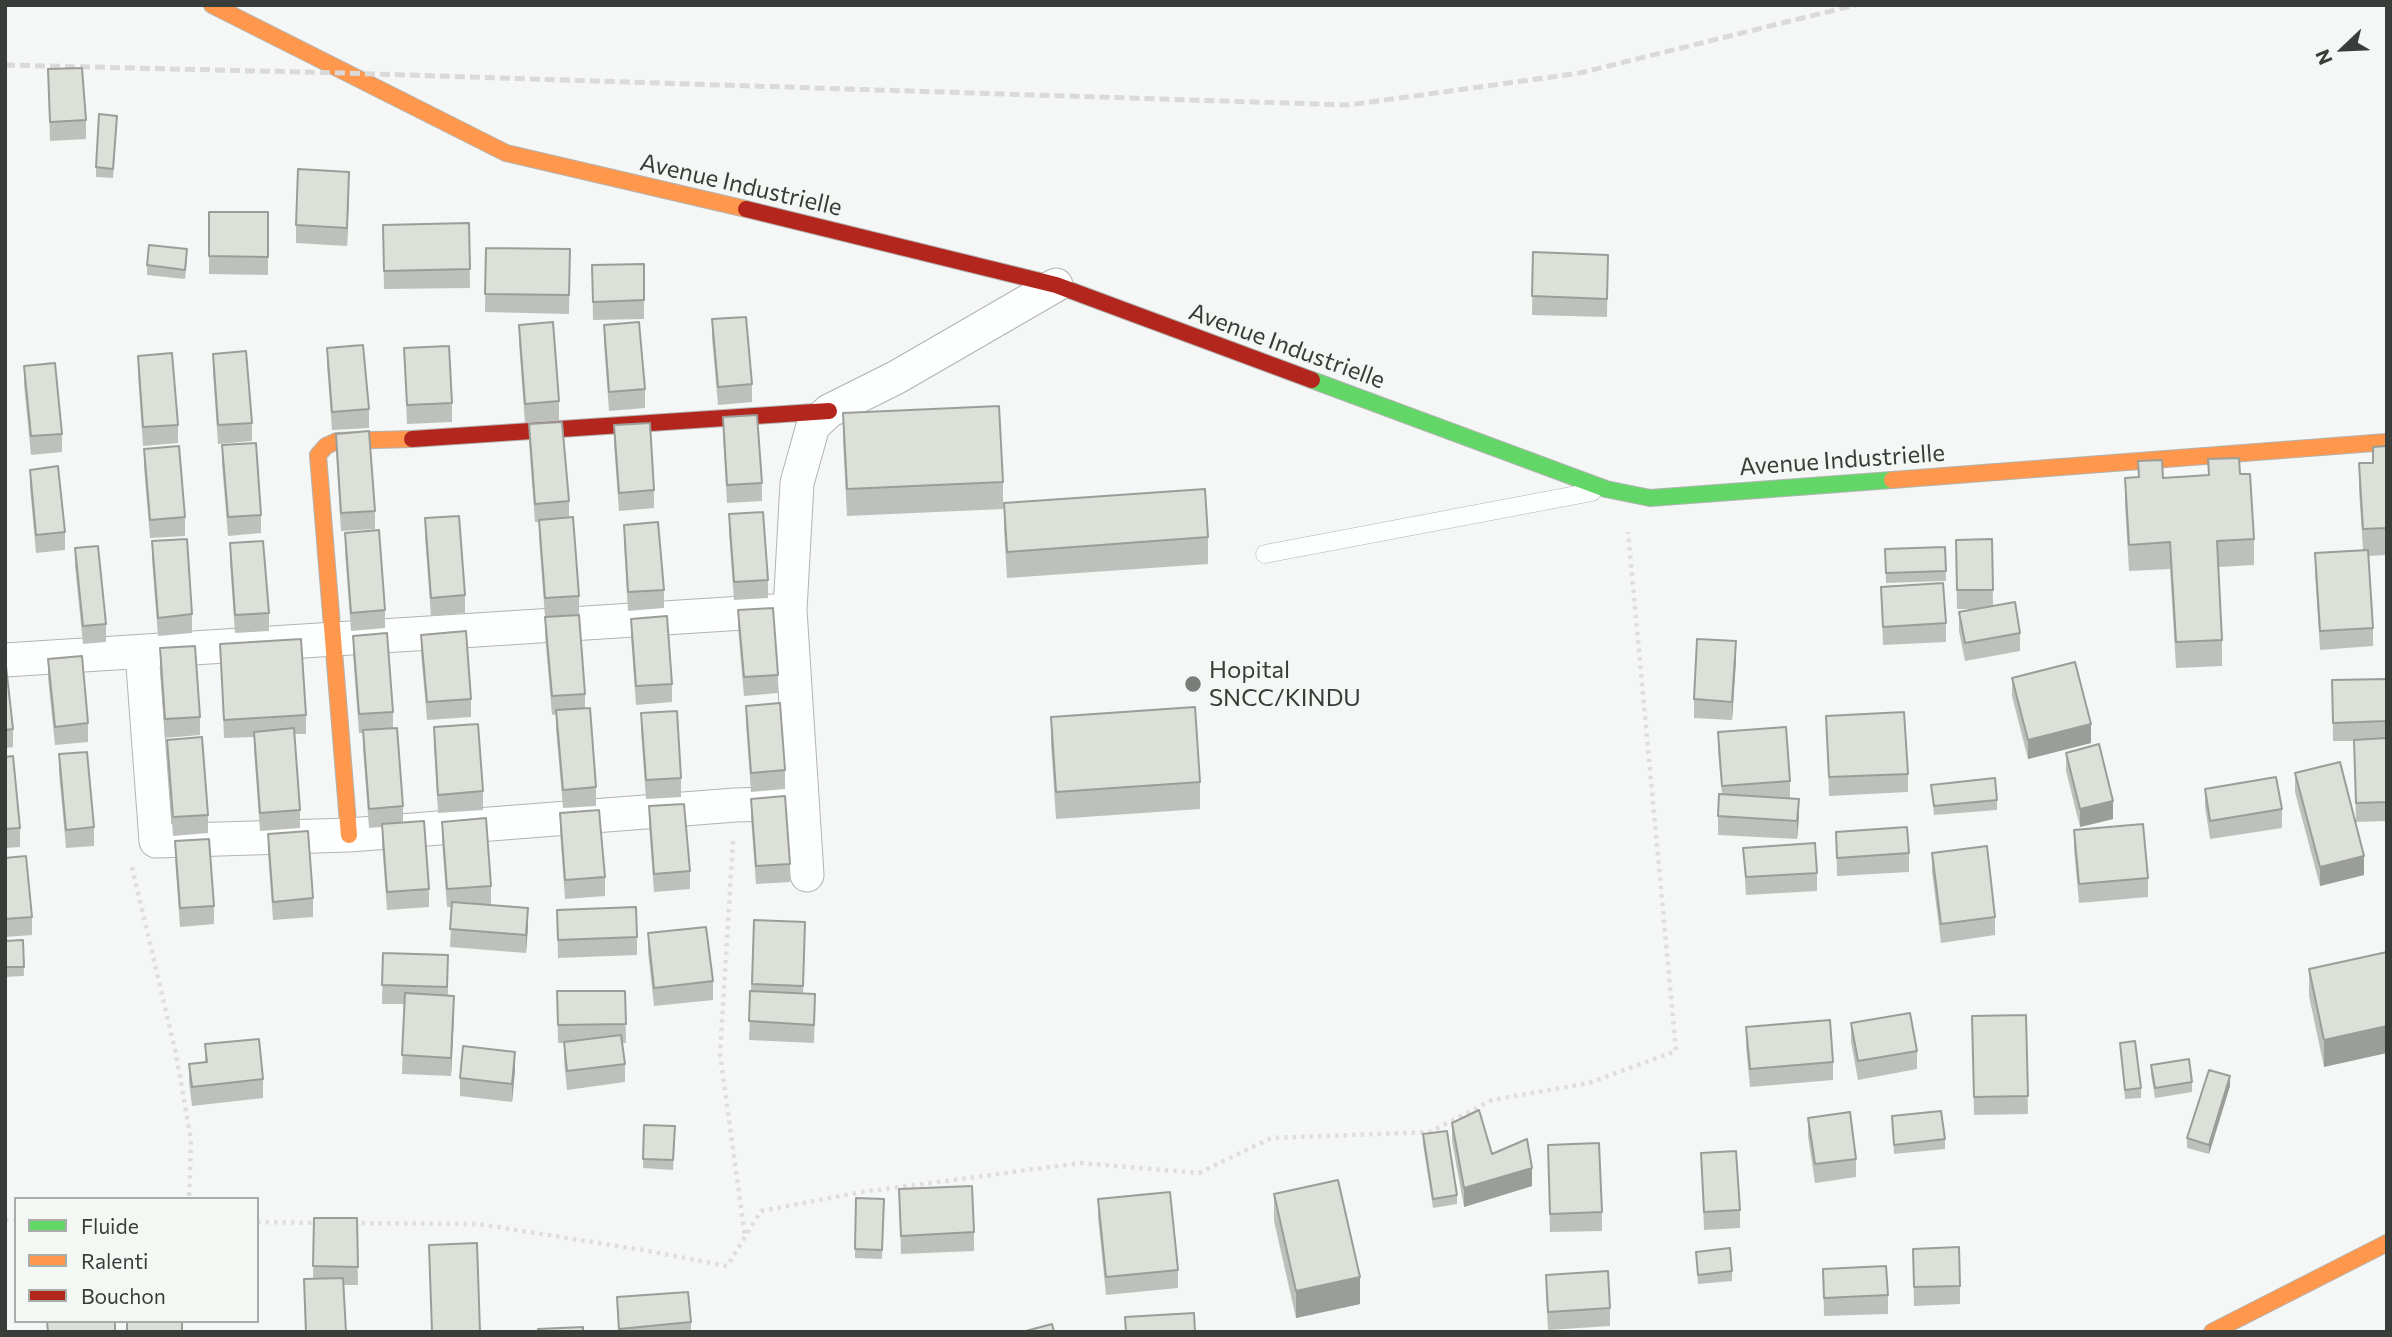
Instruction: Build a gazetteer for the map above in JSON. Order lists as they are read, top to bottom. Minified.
{"streets":{"street":["Avenue Industrielle"]},"places":["Hopital SNCC/KINDU"],"legend":["Fluide","Ralenti","Bouchon"],"north":"bottom left"}
